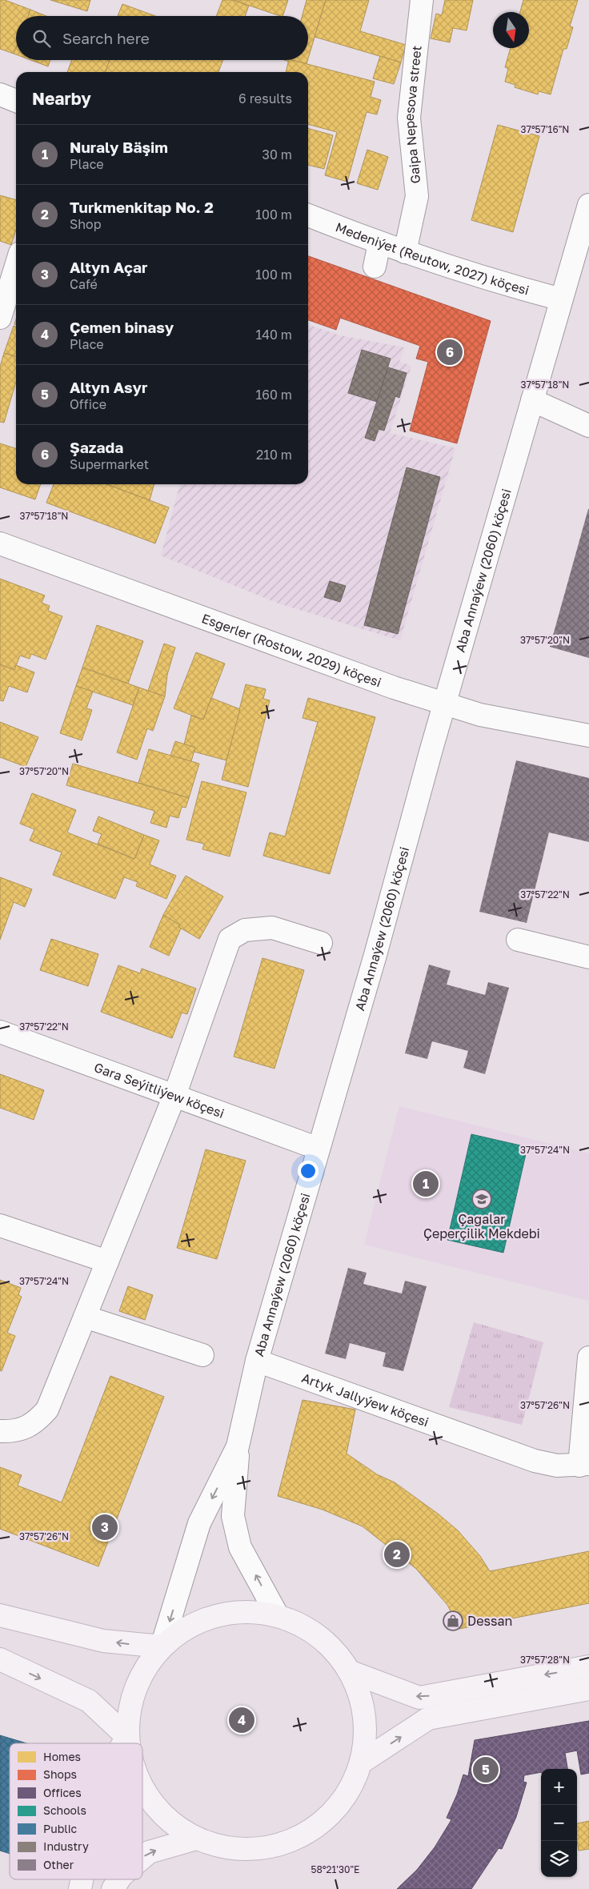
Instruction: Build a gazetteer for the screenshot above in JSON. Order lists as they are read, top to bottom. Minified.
{"streets":{"street":["Gaipa Nepesova street","Medeniýet (Reutow, 2027) köçesi","Aba Annaýew (2060) köçesi","Esgerler (Rostow, 2029) köçesi","Gara Seýitliýew köçesi","Artyk Jallyýew köçesi"]},"crossings":[["Gaipa Nepesova street","Medeniýet (Reutow, 2027) köçesi"],["Medeniýet (Reutow, 2027) köçesi","Aba Annaýew (2060) köçesi"],["Aba Annaýew (2060) köçesi","Esgerler (Rostow, 2029) köçesi"],["Aba Annaýew (2060) köçesi","Gara Seýitliýew köçesi"],["Aba Annaýew (2060) köçesi","Artyk Jallyýew köçesi"]],"places":{"school or university":["Çagalar Çeperçilik Mekdebi"],"shop":["Dessan"]},"legend":["Homes","Shops","Offices","Schools","Public","Industry","Other"],"north":"bottom","page":{"search":"Search here","heading":["Nearby","6 results"],"list":[{"mark":"1","name":"Nuraly Bäşim","note":"Place","value":"30 m"},{"mark":"2","name":"Turkmenkitap No. 2","note":"Shop","value":"100 m"},{"mark":"3","name":"Altyn Açar","note":"Café","value":"100 m"},{"mark":"4","name":"Çemen binasy","note":"Place","value":"140 m"},{"mark":"5","name":"Altyn Asyr","note":"Office","value":"160 m"},{"mark":"6","name":"Şazada","note":"Supermarket","value":"210 m"}],"pins":["6","1","3","2","4","5"],"map_buttons":["+","−"]},"coordinates":["37°57'16\"N","37°57'18\"N","37°57'20\"N","37°57'22\"N","37°57'24\"N","37°57'26\"N","37°57'28\"N","58°21'30\"E"]}
